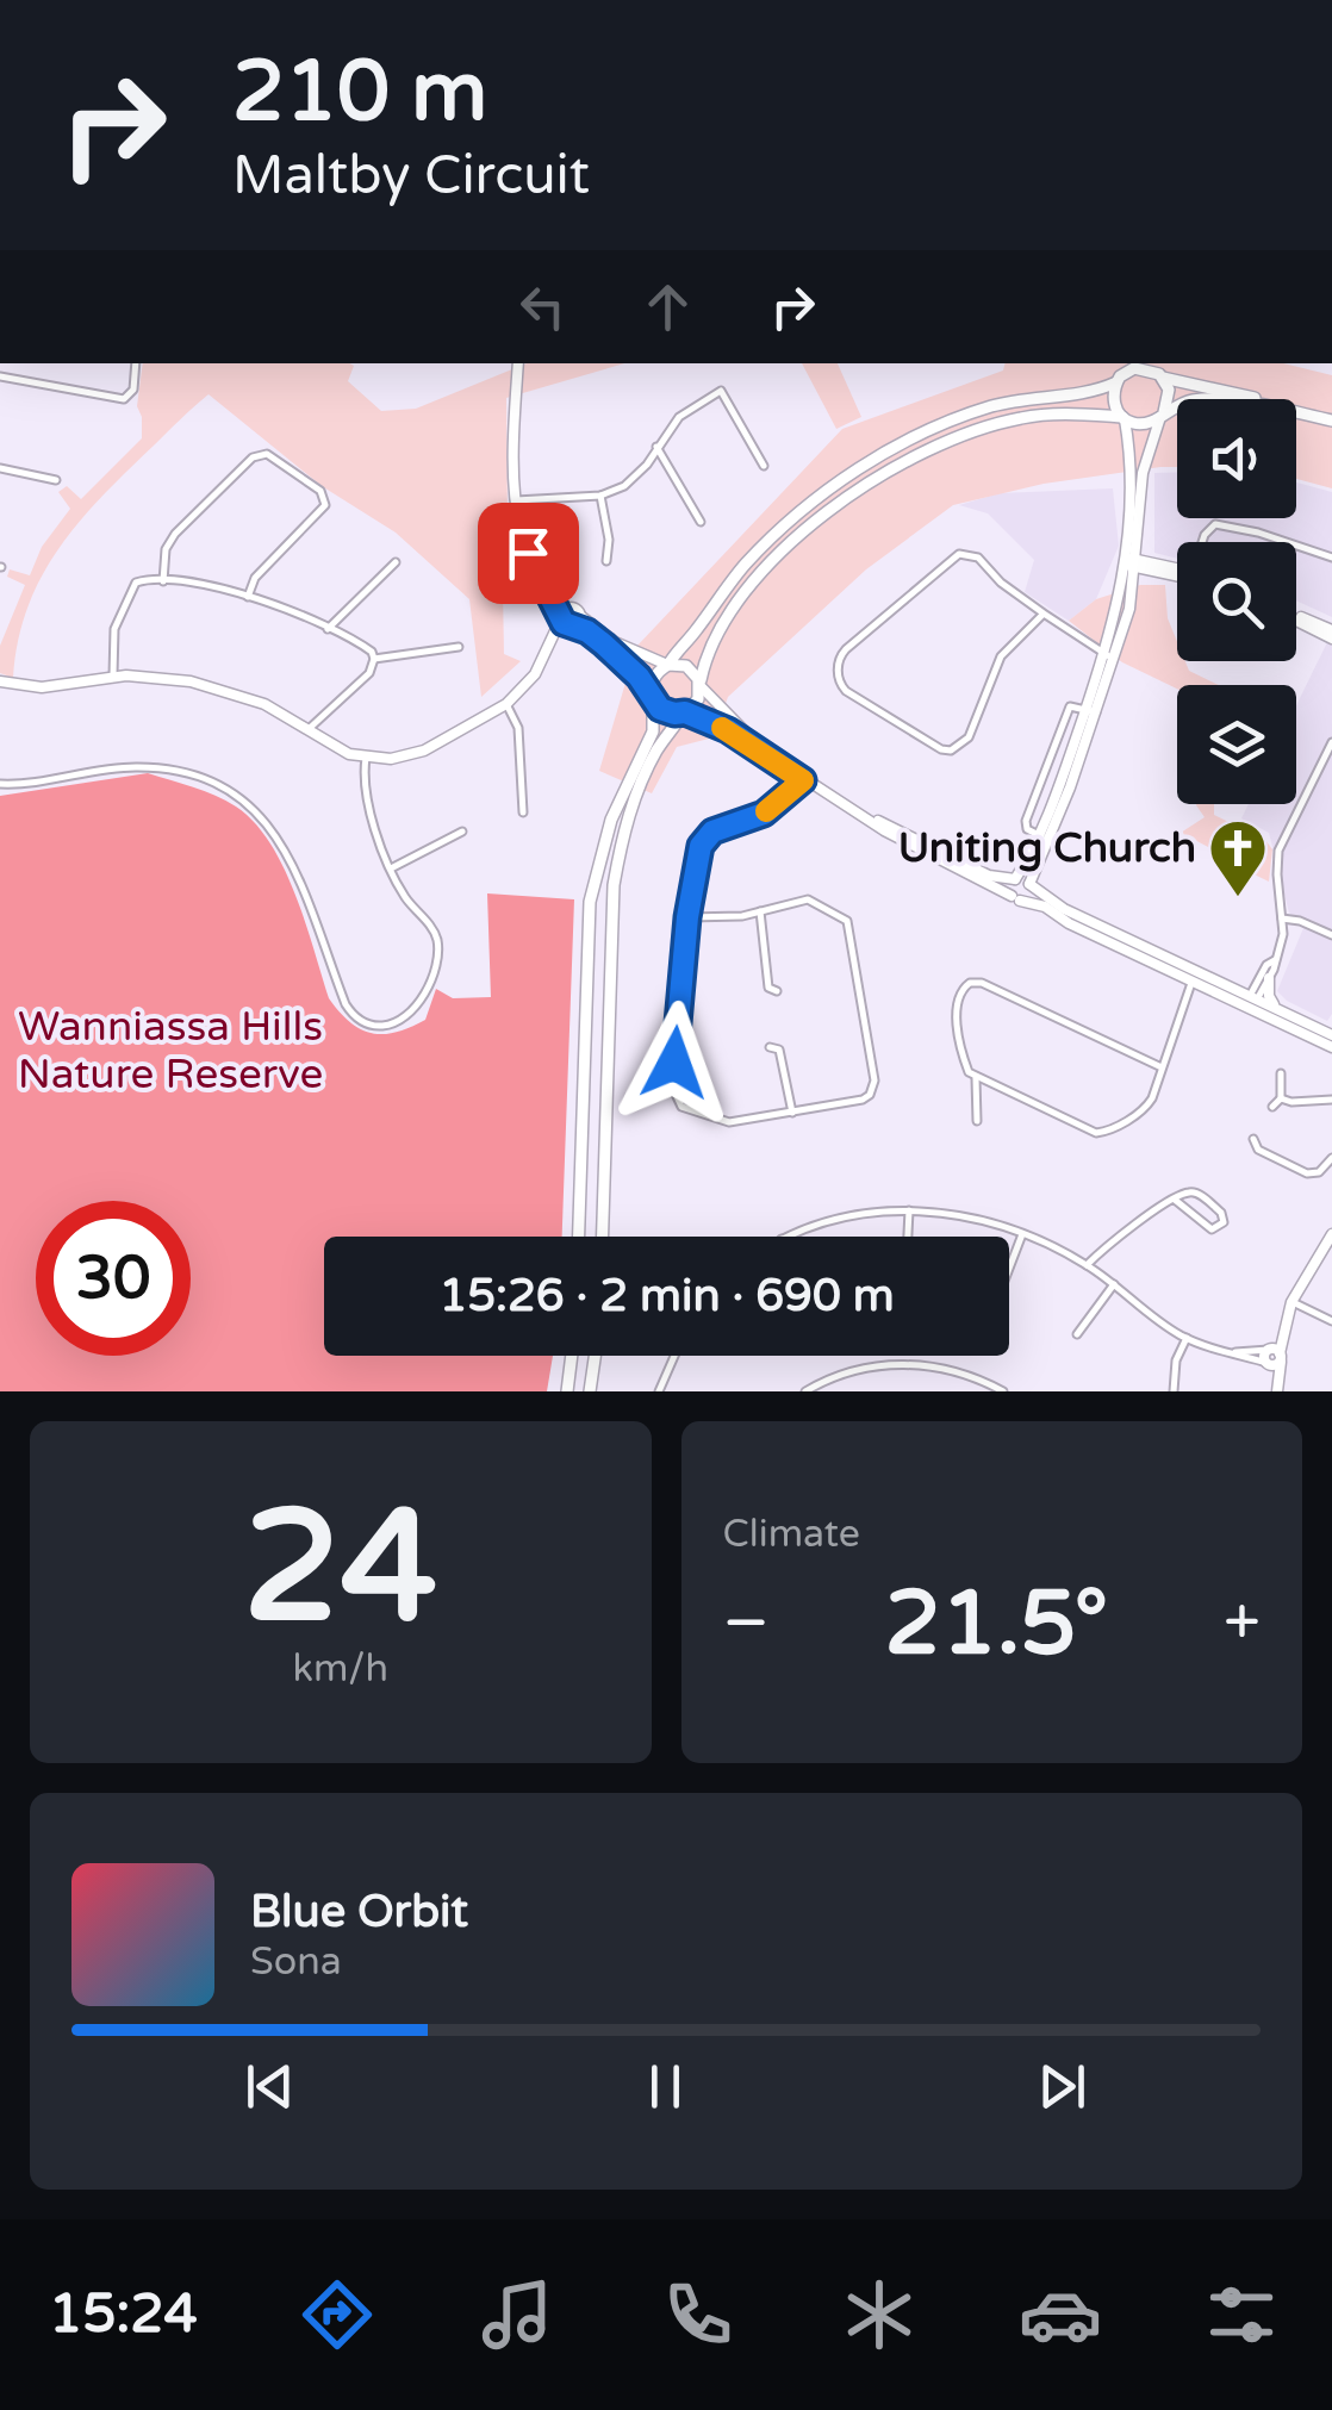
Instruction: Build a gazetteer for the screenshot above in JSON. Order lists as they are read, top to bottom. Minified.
{"parks":["Wanniassa Hills Nature Reserve"],"places":{"church":["Uniting Church"]},"page":{"turn":["210 m","Maltby Circuit"],"limit":"30","trip":"15:26 · 2 min · 690 m","tile":[["24","km/h"],"Climate"],"heat":["−","21.5°","+"],"song":["Blue Orbit","Sona"],"tabs":"15:24"}}
